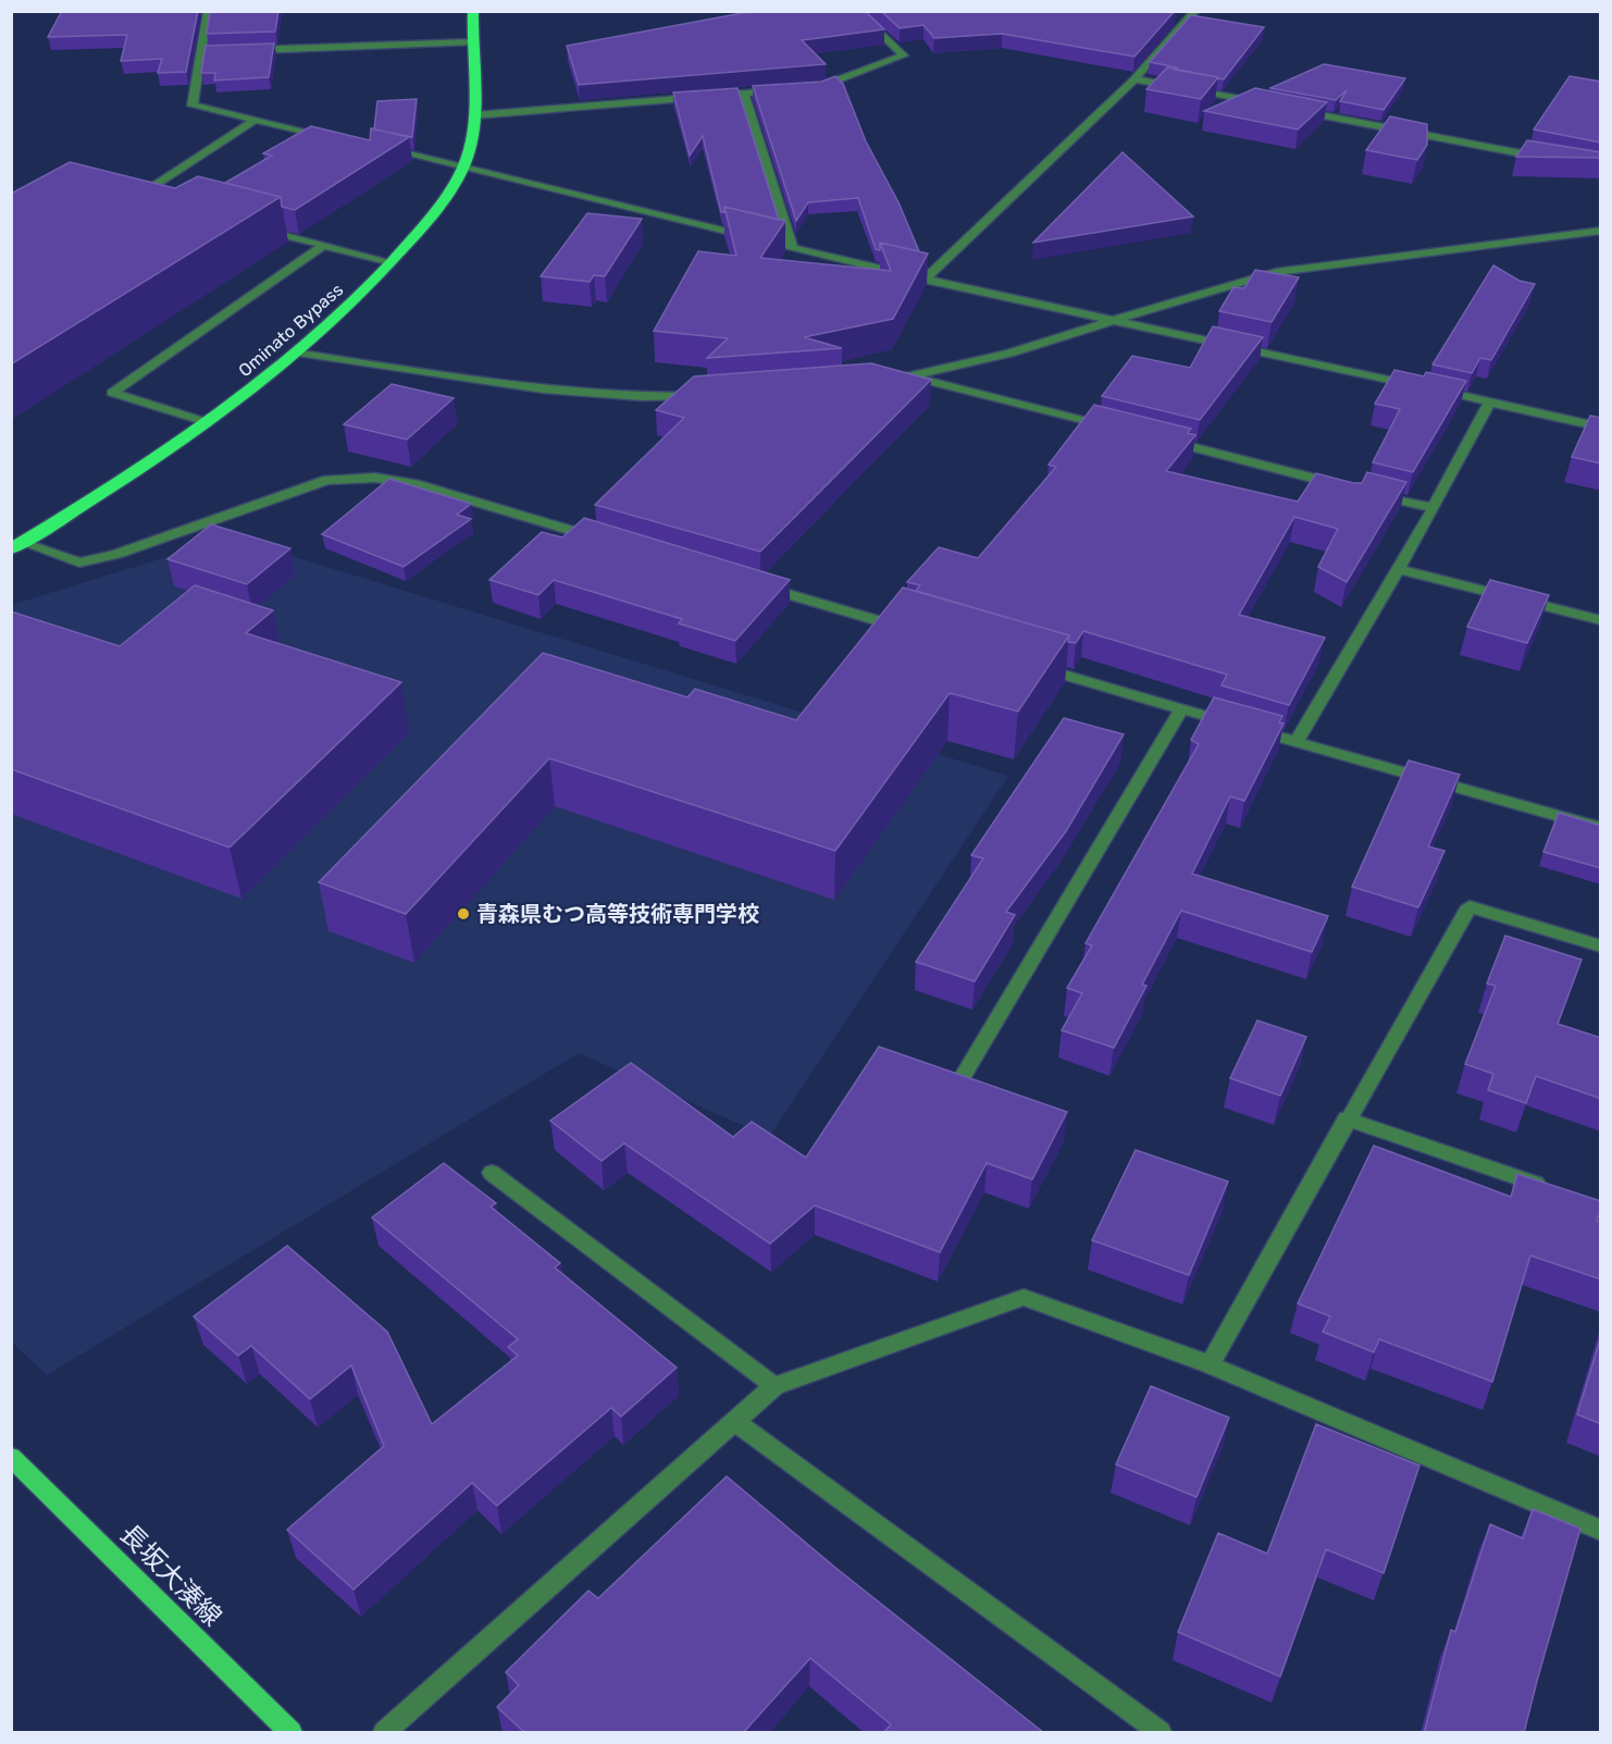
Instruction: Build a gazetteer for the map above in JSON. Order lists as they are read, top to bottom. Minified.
{"streets":{"highway":["Ominato Bypass"],"main road":["長坂大湊線"]},"places":["青森県むつ高等技術専門学校"]}
